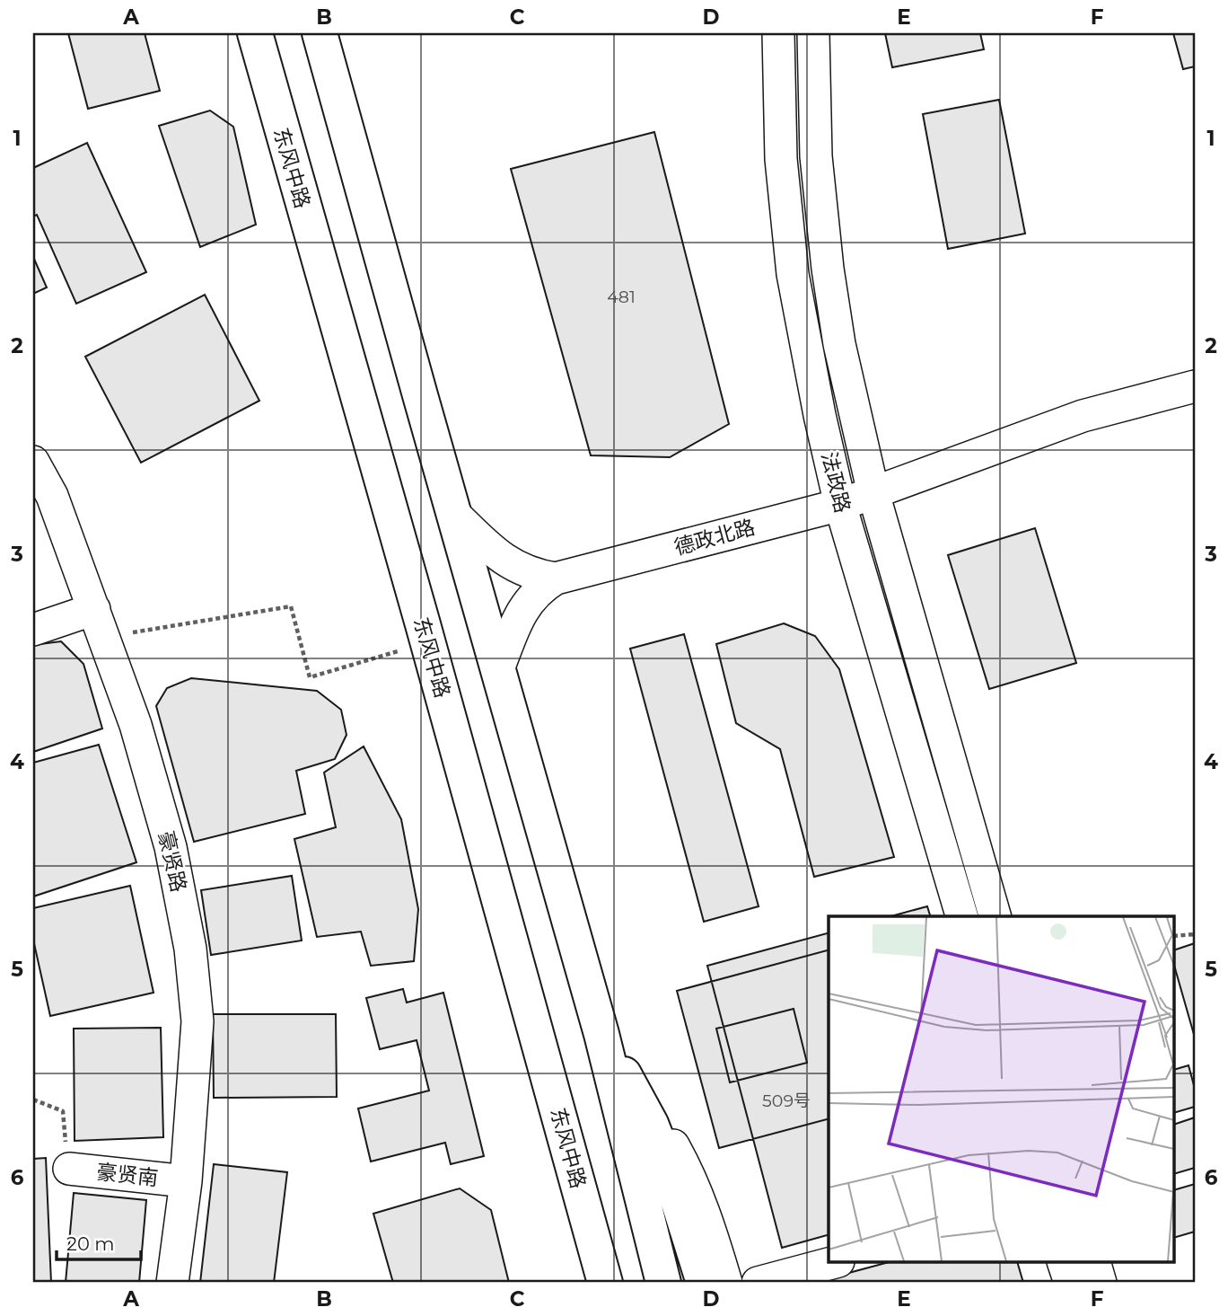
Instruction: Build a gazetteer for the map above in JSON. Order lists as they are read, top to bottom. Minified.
{"streets":{"highway":["东风中路"],"street":["法政路","德政北路","豪贤路","豪贤南"]},"crossings":[["法政路","德政北路"],["豪贤路","豪贤南"]],"house_numbers":["481","509号"],"scale_bar":"20 m","grid":{"columns":["A","B","C","D","E","F"],"rows":["1","2","3","4","5","6"]}}
